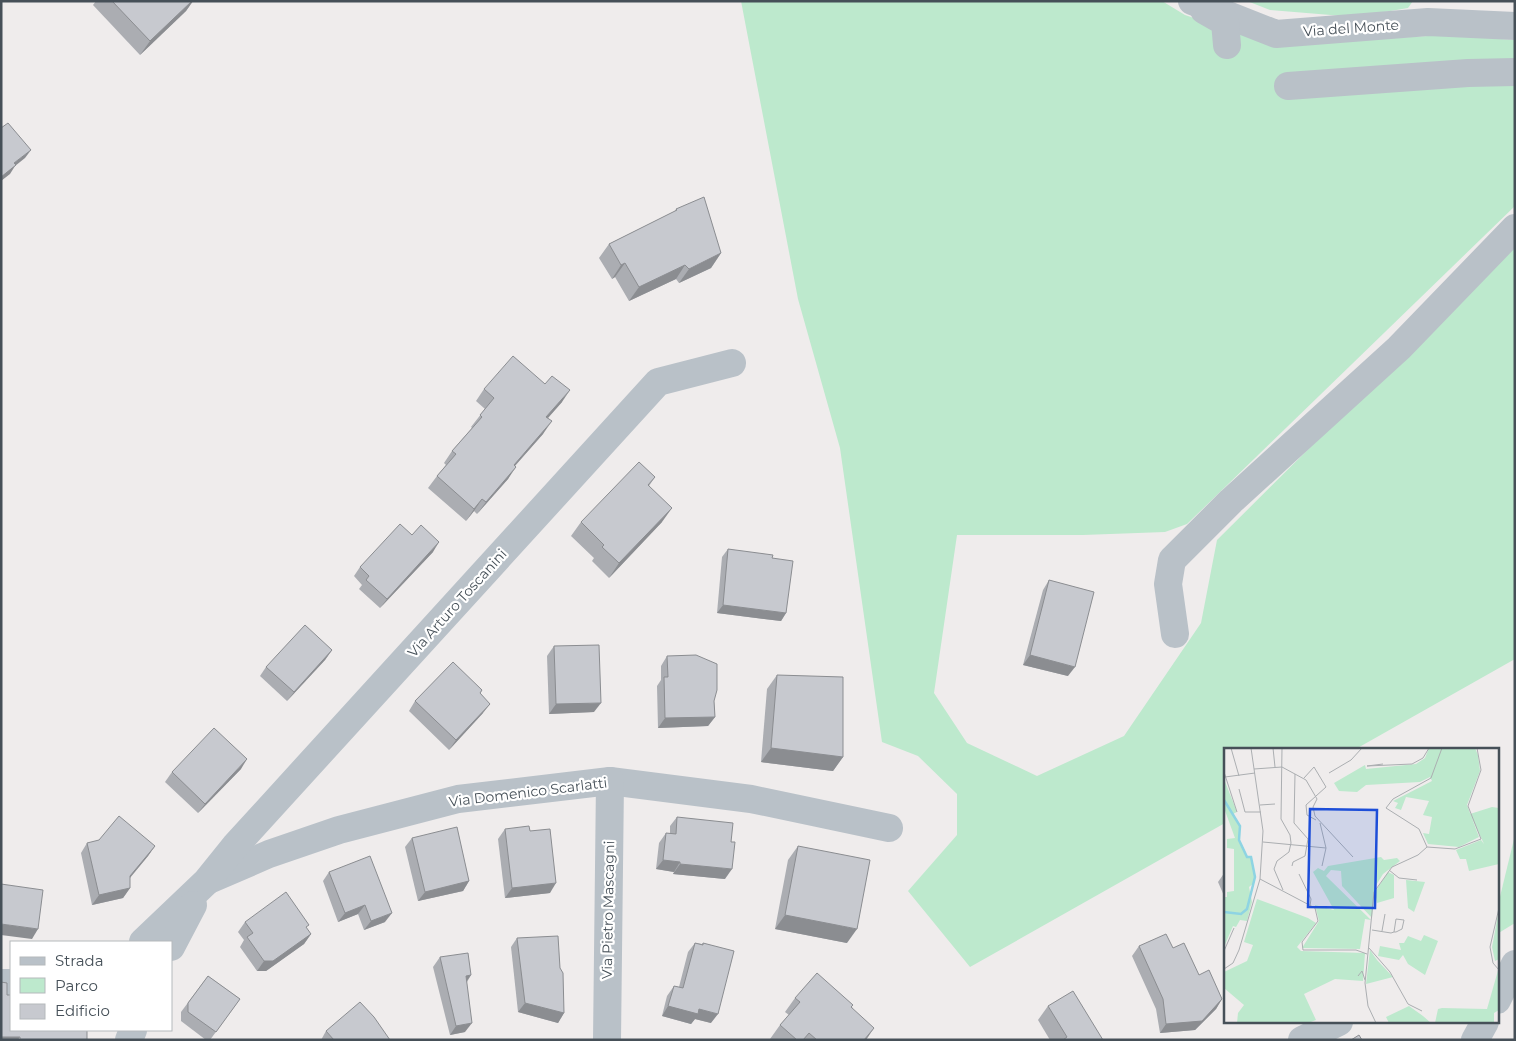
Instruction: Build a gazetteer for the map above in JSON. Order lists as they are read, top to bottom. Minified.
{"streets":{"street":["Via del Monte","Via Arturo Toscanini","Via Domenico Scarlatti","Via Pietro Mascagni"]},"crossings":[["Via Arturo Toscanini","Via Domenico Scarlatti"],["Via Domenico Scarlatti","Via Pietro Mascagni"]],"legend":["Strada","Parco","Edificio"]}
